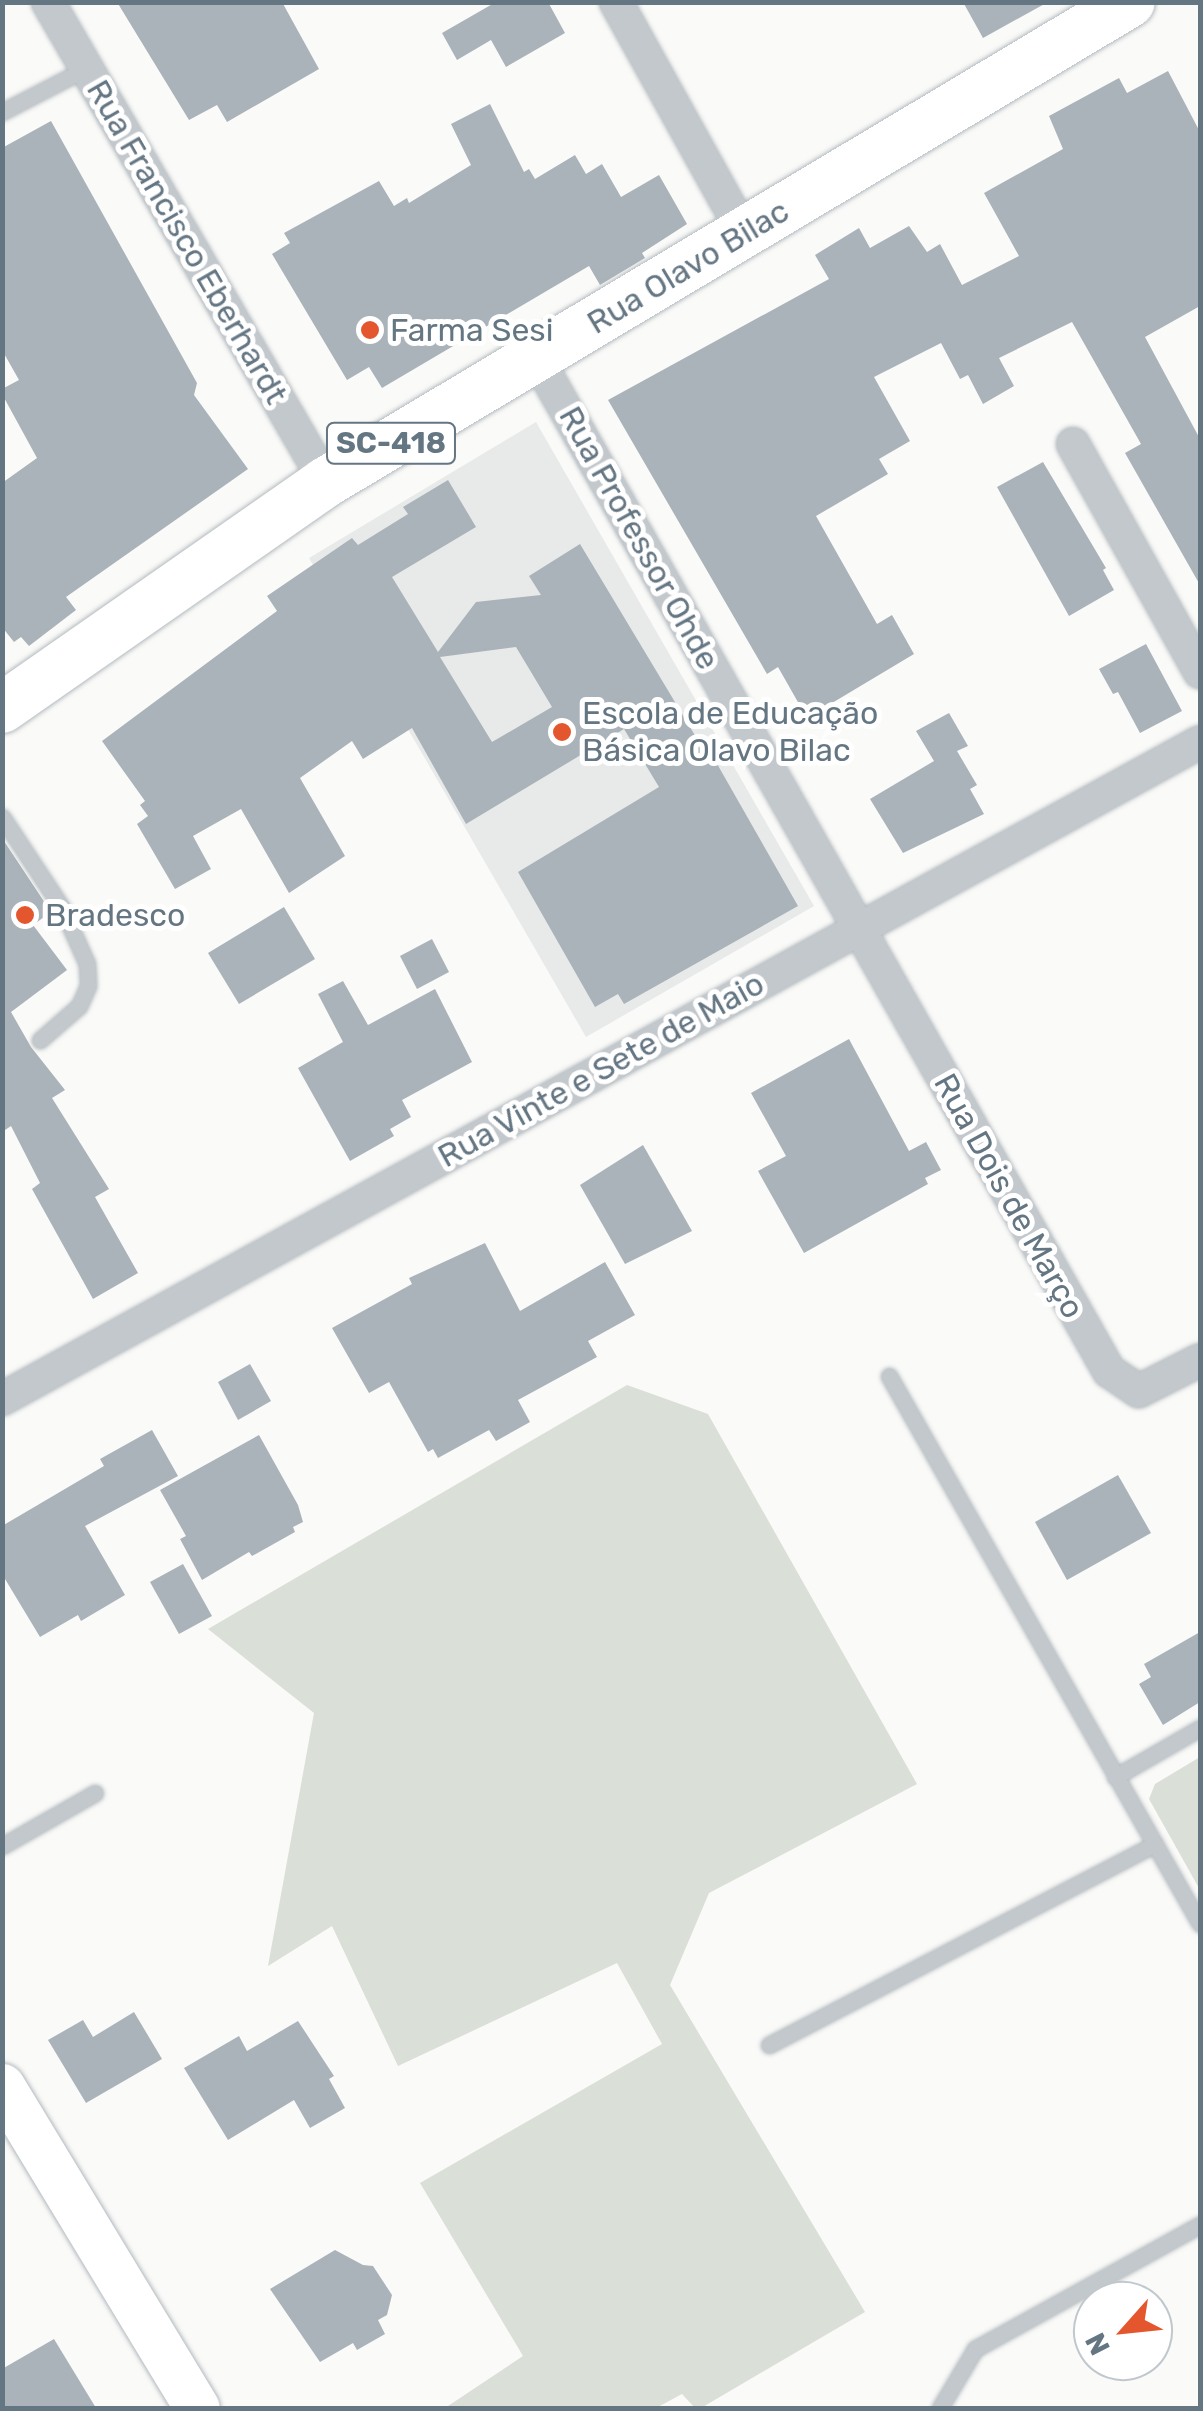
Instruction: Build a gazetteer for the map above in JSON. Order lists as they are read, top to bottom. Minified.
{"streets":{"main road":["Rua Olavo Bilac","SC-418"],"street":["Rua Francisco Eberhardt","Rua Professor Ohde","Rua Vinte e Sete de Maio","Rua Dois de Março"]},"crossings":[["Rua Francisco Eberhardt","Rua Olavo Bilac"],["Rua Olavo Bilac","Rua Professor Ohde"],["Rua Professor Ohde","Rua Vinte e Sete de Maio"],["Rua Professor Ohde","Rua Dois de Março"],["Rua Vinte e Sete de Maio","Rua Dois de Março"]],"places":["Farma Sesi","Escola de Educação Básica Olavo Bilac","Bradesco"],"north":"bottom left"}
